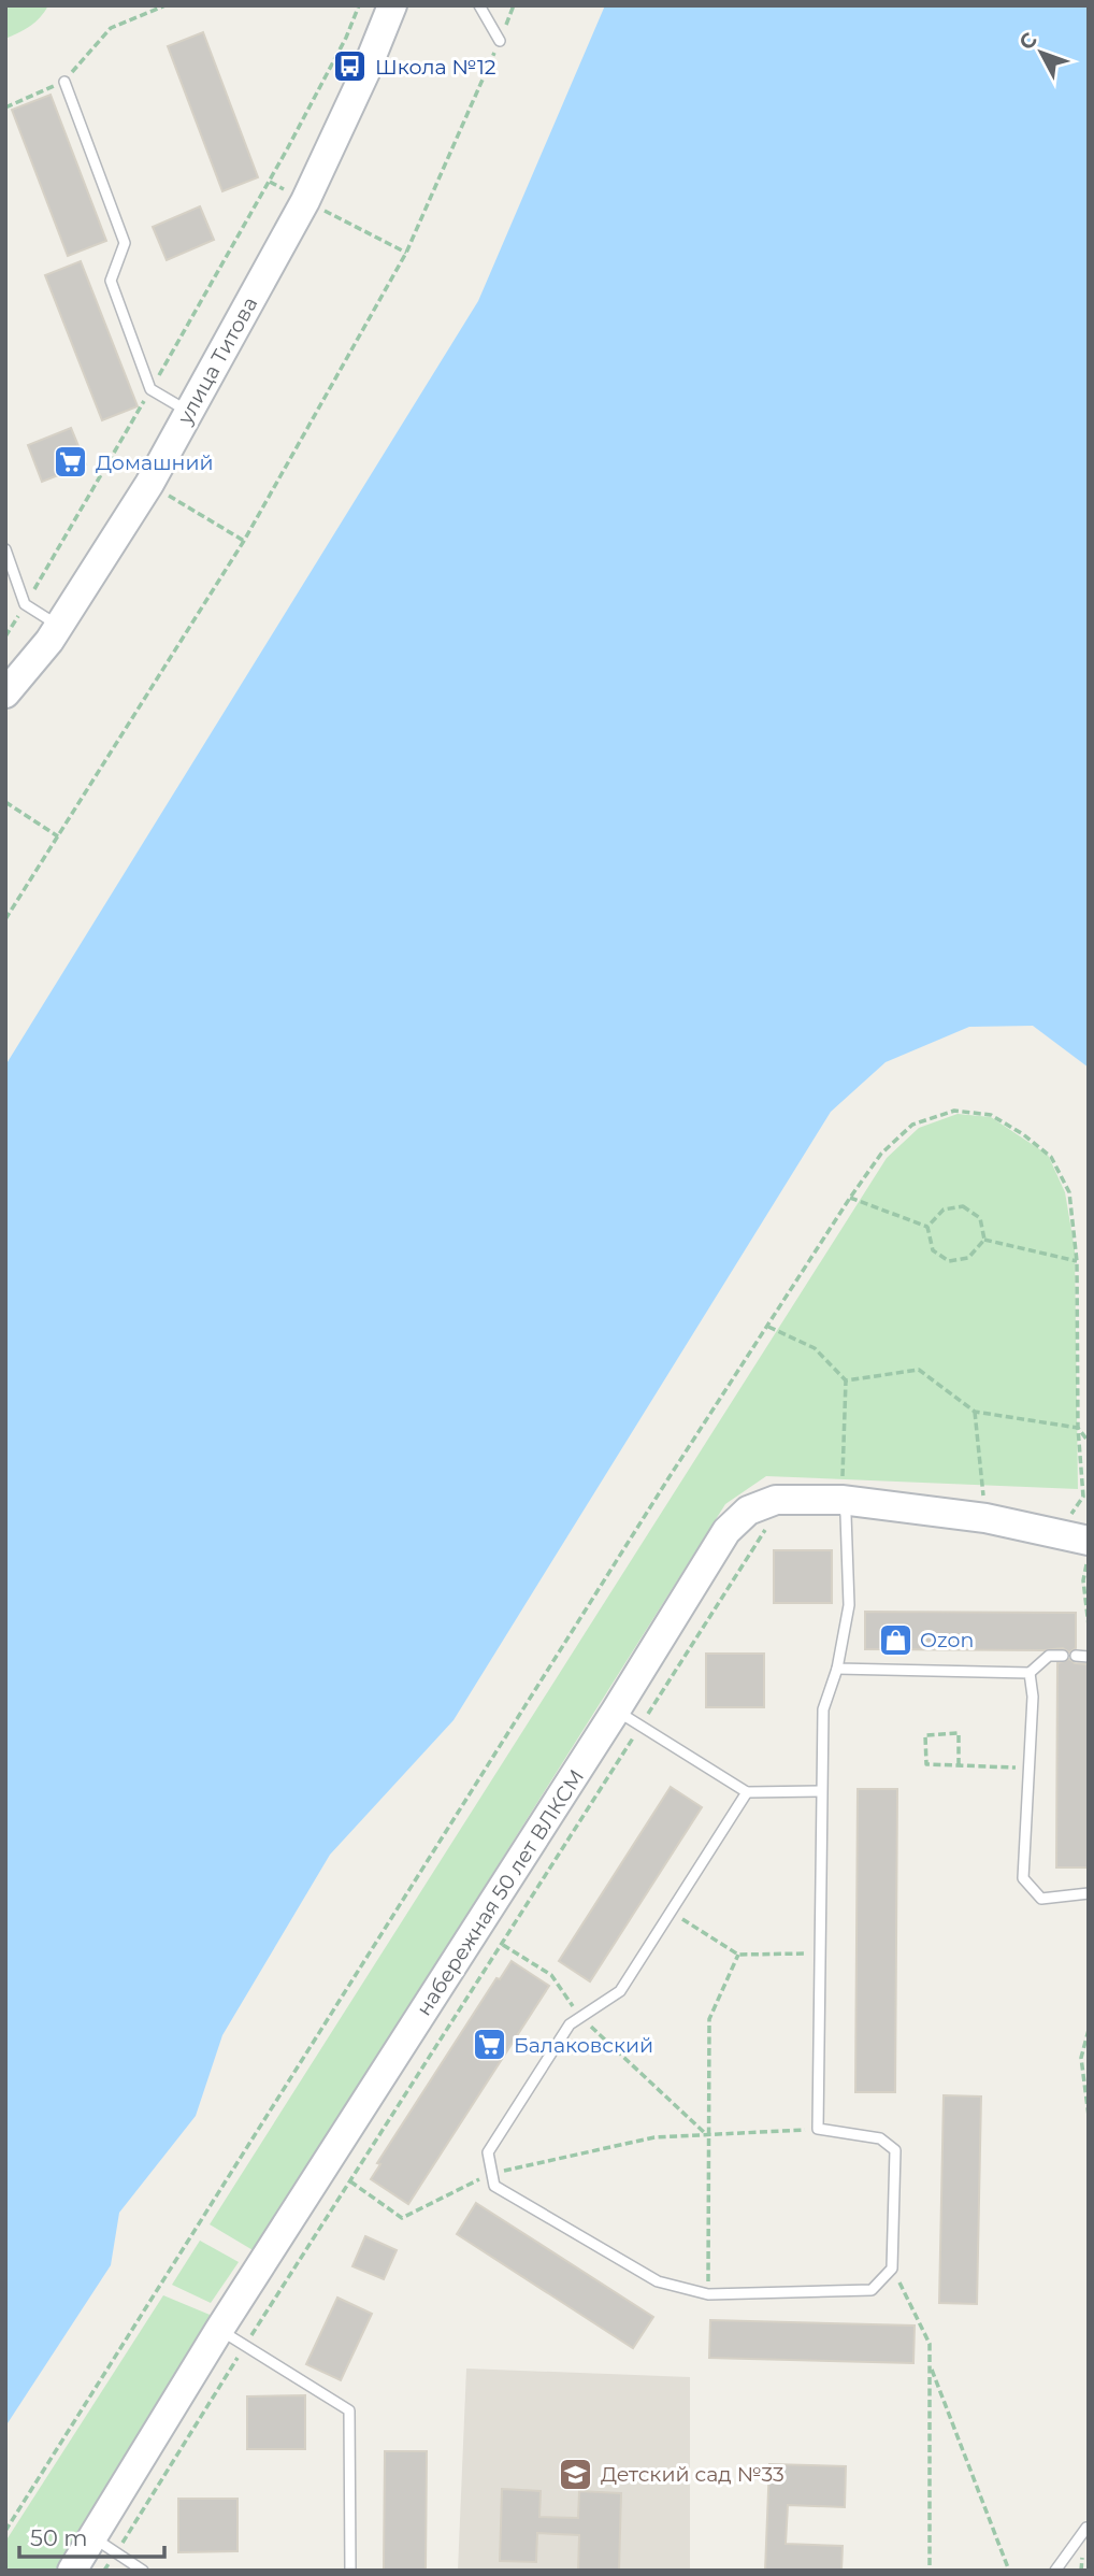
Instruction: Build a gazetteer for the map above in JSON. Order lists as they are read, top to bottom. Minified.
{"streets":{"street":["улица Титова","набережная 50 лет ВЛКСМ"]},"places":{"bus stop":["Школа №12"],"supermarket":["Домашний","Балаковский"],"shop":["Ozon"],"school or university":["Детский сад №33"]},"scale_bar":"50 m","north":"top left"}
